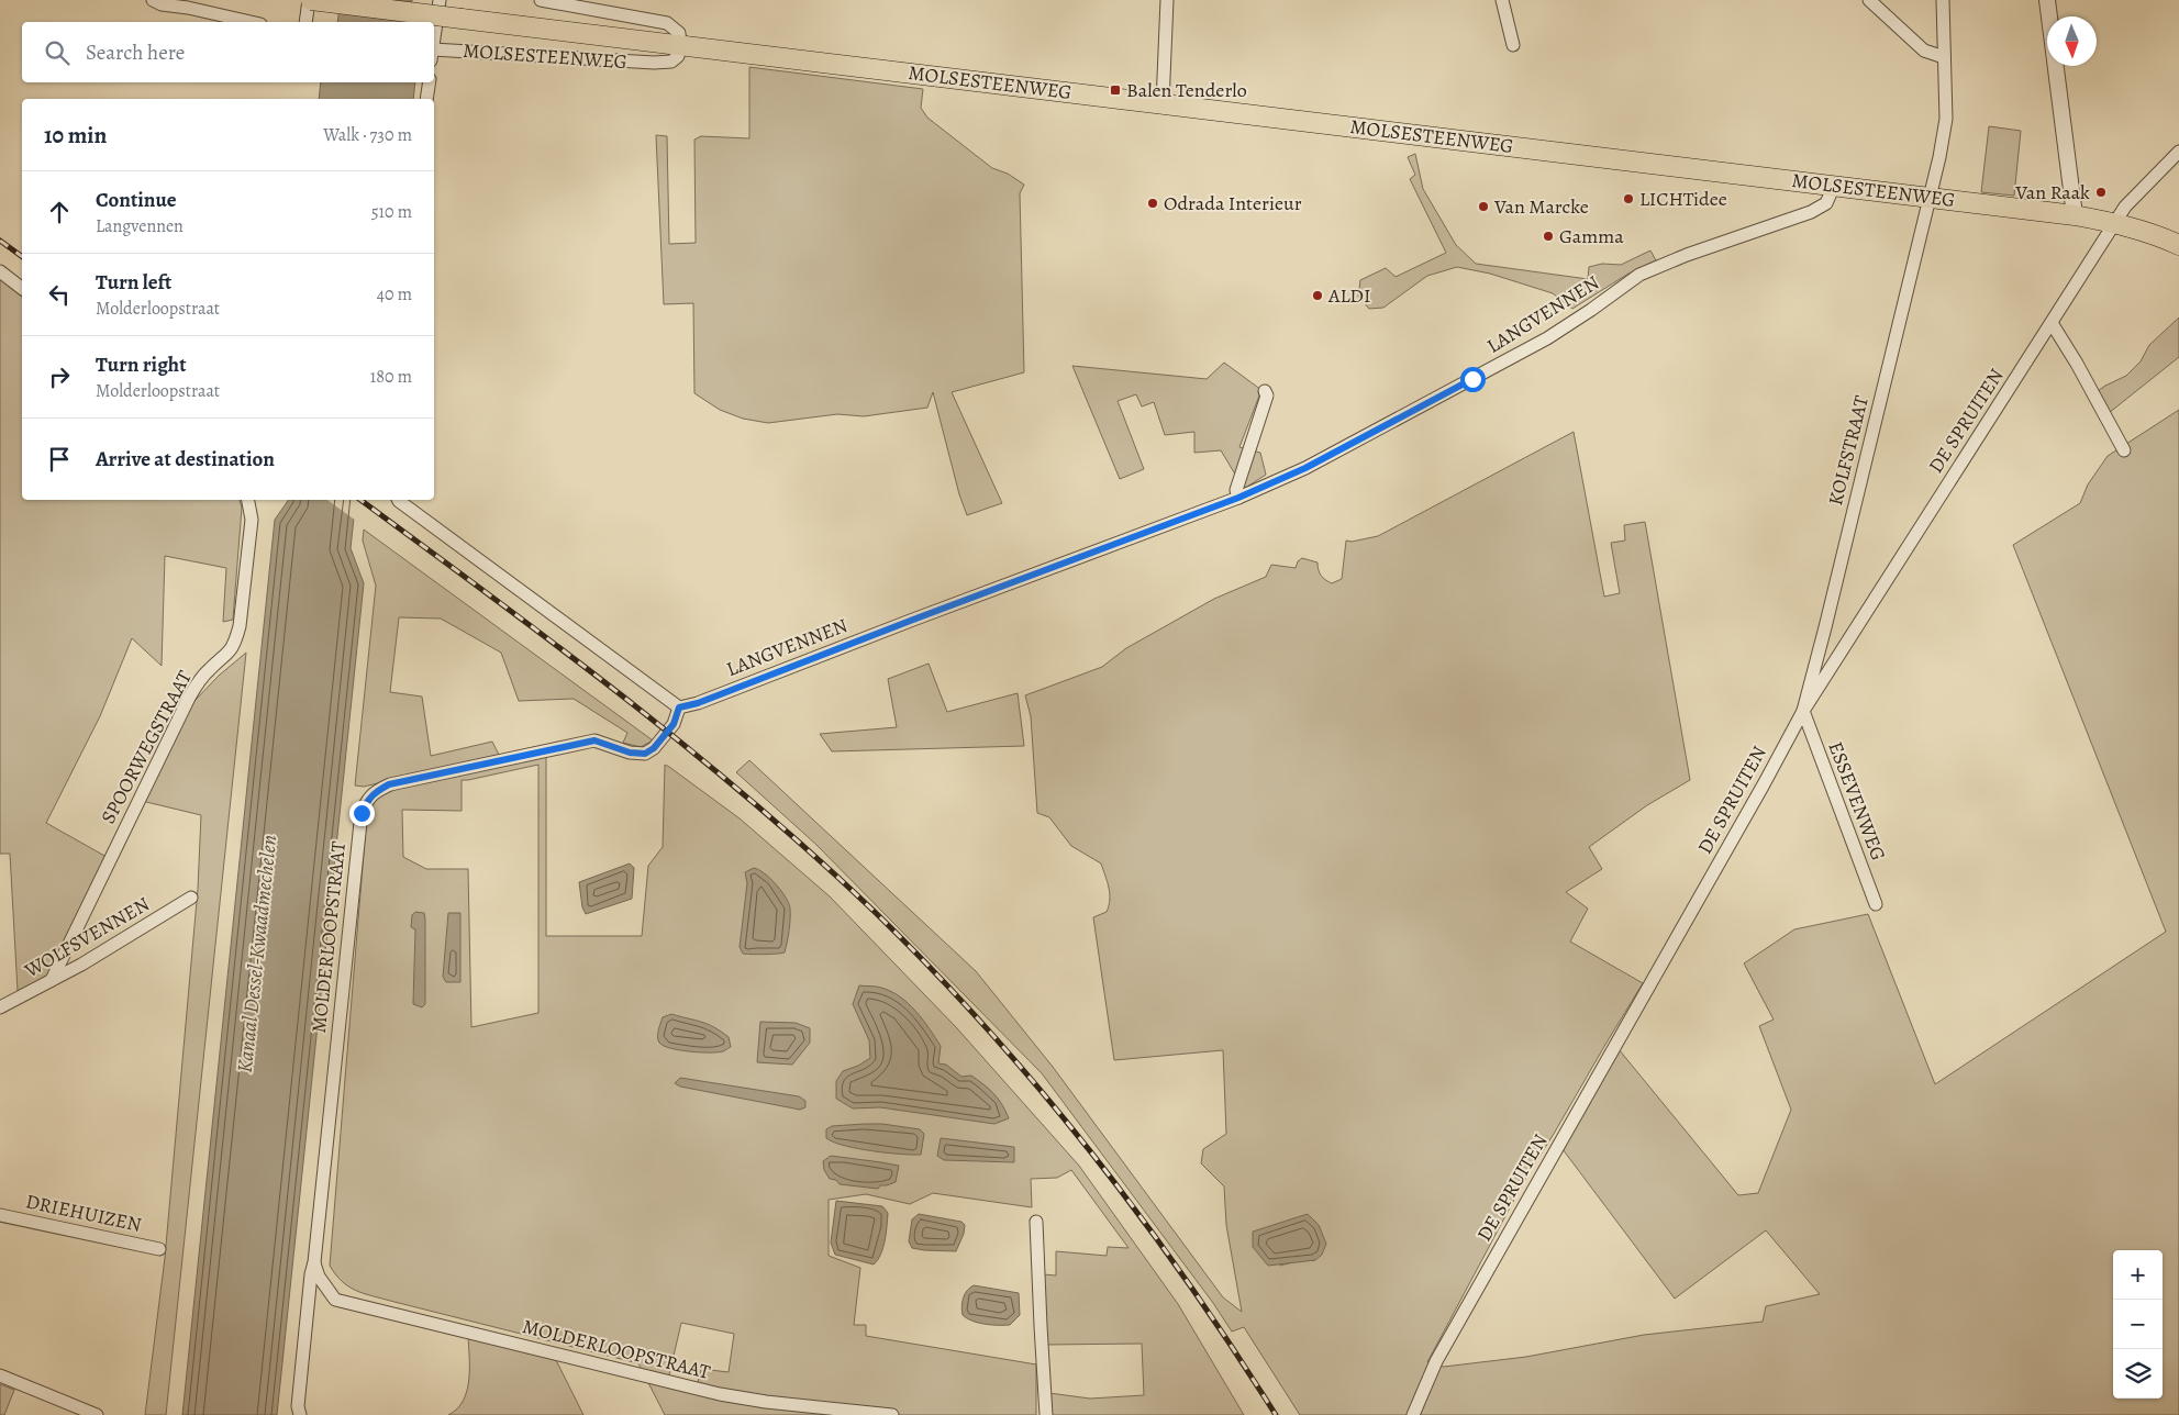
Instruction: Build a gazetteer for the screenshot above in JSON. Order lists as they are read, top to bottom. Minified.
{"streets":{"main road":["MOLSESTEENWEG"],"street":["LANGVENNEN","DE SPRUITEN","KOLFSTRAAT","SPOORWEGSTRAAT","ESSEVENWEG","WOLFSVENNEN","MOLDERLOOPSTRAAT","DRIEHUIZEN"]},"crossings":[["MOLSESTEENWEG","LANGVENNEN"],["MOLSESTEENWEG","DE SPRUITEN"],["MOLSESTEENWEG","KOLFSTRAAT"],["LANGVENNEN","MOLDERLOOPSTRAAT"],["DE SPRUITEN","KOLFSTRAAT"],["DE SPRUITEN","ESSEVENWEG"],["KOLFSTRAAT","ESSEVENWEG"],["SPOORWEGSTRAAT","WOLFSVENNEN"]],"water":["Kanaal Dessel-Kwaadmechelen"],"places":{"transit":["Balen Tenderlo"],"other":["Van Raak","LICHTidee","Odrada Interieur","Van Marcke","Gamma","ALDI"]},"north":"bottom","page":{"search":"Search here","heading":["10 min","Walk · 730 m"],"list":[["Continue","Langvennen","510 m"],["Turn left","Molderloopstraat","40 m"],["Turn right","Molderloopstraat","180 m"],"Arrive at destination"],"map_buttons":["+","−"]}}
